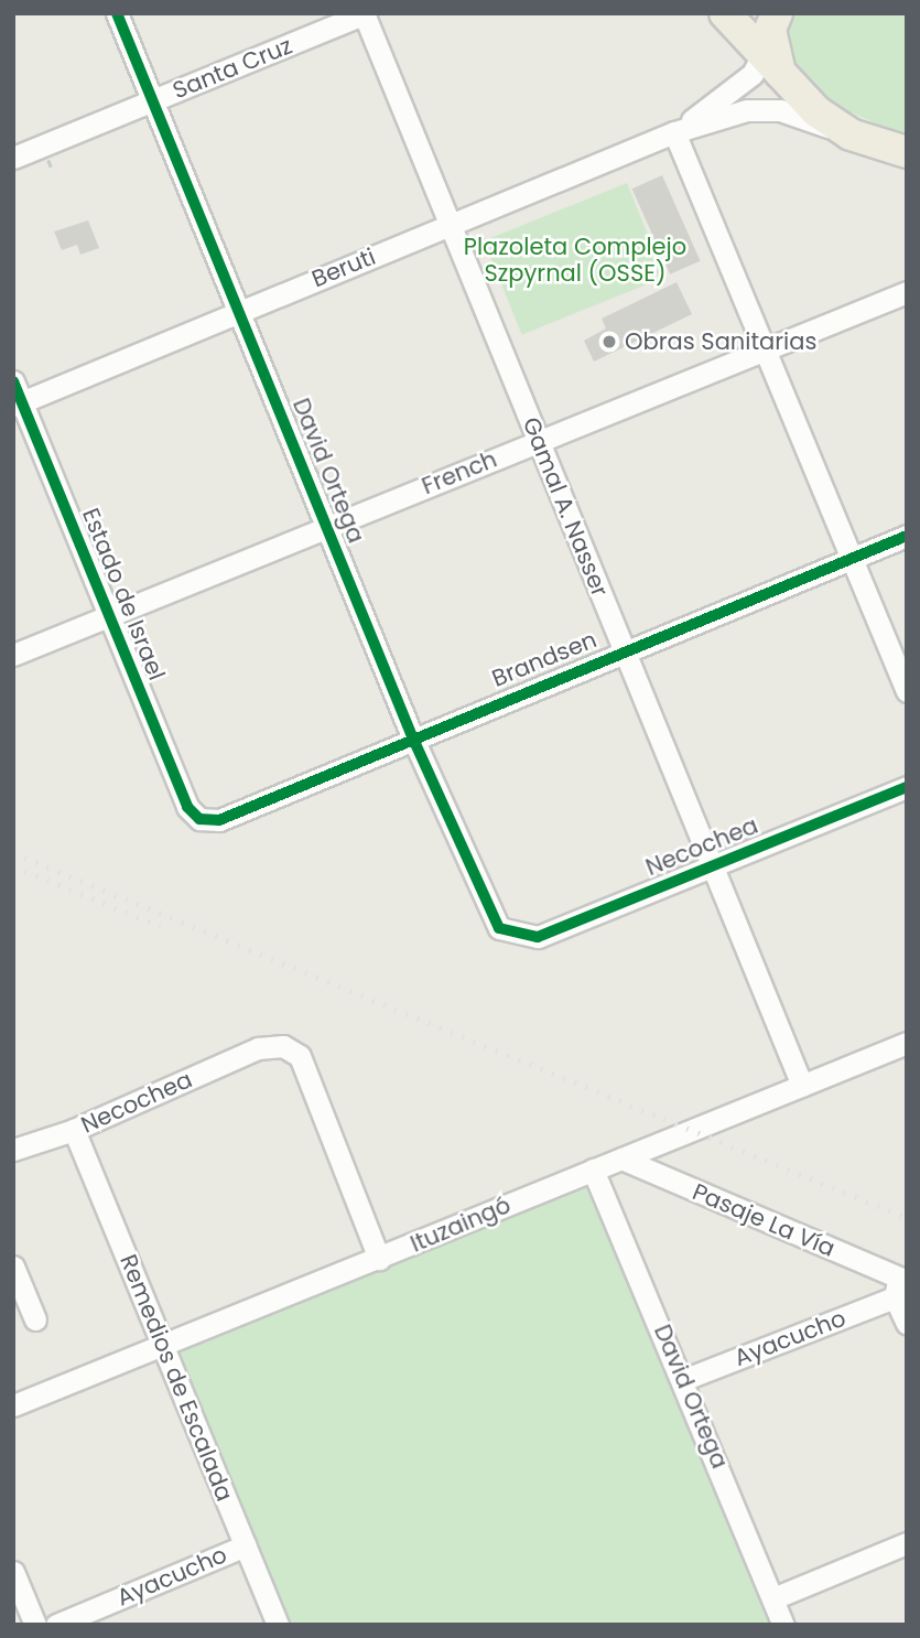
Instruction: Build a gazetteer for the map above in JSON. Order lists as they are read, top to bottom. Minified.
{"streets":{"street":["Santa Cruz","Beruti","David Ortega","French","Gamal A. Nasser","Estado de Israel","Brandsen","Necochea","Pasaje La Vía","Ituzaingó","Ayacucho","Remedios de Escalada"]},"crossings":[["Santa Cruz","David Ortega"],["Santa Cruz","Gamal A. Nasser"],["Beruti","David Ortega"],["Beruti","Gamal A. Nasser"],["Beruti","Estado de Israel"],["David Ortega","French"],["David Ortega","Brandsen"],["David Ortega","Necochea"],["David Ortega","Ituzaingó"],["David Ortega","Ayacucho"],["French","Gamal A. Nasser"],["French","Estado de Israel"],["Gamal A. Nasser","Brandsen"],["Gamal A. Nasser","Necochea"],["Gamal A. Nasser","Ituzaingó"],["Estado de Israel","Brandsen"],["Necochea","Ituzaingó"],["Necochea","Remedios de Escalada"],["Pasaje La Vía","Ituzaingó"],["Pasaje La Vía","Ayacucho"],["Ituzaingó","Remedios de Escalada"],["Ayacucho","Remedios de Escalada"]],"parks":["Plazoleta Complejo Szpyrnal (OSSE)"],"places":["Obras Sanitarias"]}
